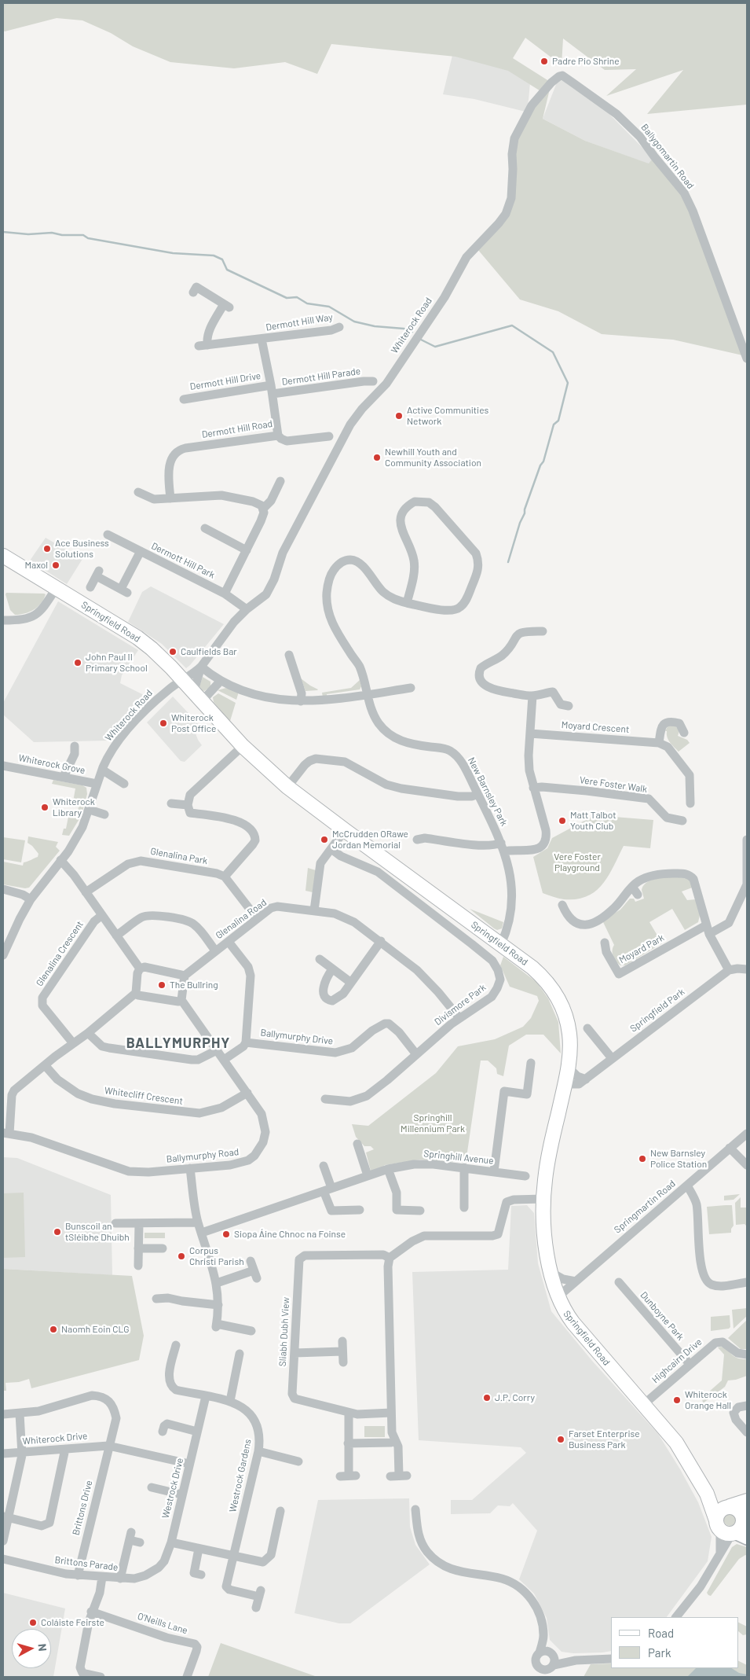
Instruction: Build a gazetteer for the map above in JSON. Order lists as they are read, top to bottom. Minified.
{"streets":{"highway":["Springfield Road"],"street":["Ballygomartin Road","Dermott Hill Way","Whiterock Road","Dermott Hill Parade","Dermott Hill Drive","Dermott Hill Road","Dermott Hill Park","Moyard Crescent","Whiterock Grove","Vere Foster Walk","New Barnsley Park","Glenalina Park","Glenalina Road","Moyard Park","Glenalina Crescent","Divismore Park","Springfield Park","Ballymurphy Drive","Whitecliff Crescent","Ballymurphy Road","Springhill Avenue","Springmartin Road","Dunboyne Park","Sliabh Dubh View","Highcairn Drive","Whiterock Drive","Westrock Gardens","Westrock Drive","Brittons Drive","Brittons Parade","O'Neills Lane"]},"crossings":[["Ballygomartin Road","Whiterock Road"],["Dermott Hill Way","Dermott Hill Road"],["Whiterock Road","Dermott Hill Park"],["Whiterock Road","Springfield Road"],["Whiterock Road","Whiterock Grove"],["Dermott Hill Parade","Dermott Hill Drive"],["Dermott Hill Parade","Dermott Hill Road"],["Dermott Hill Drive","Dermott Hill Road"],["Springfield Road","New Barnsley Park"],["Springfield Road","Springfield Park"],["Springfield Road","Springmartin Road"],["Springfield Road","Highcairn Drive"],["Glenalina Road","Divismore Park"],["Glenalina Crescent","Ballymurphy Road"],["Divismore Park","Ballymurphy Drive"],["Whitecliff Crescent","Ballymurphy Road"],["Dunboyne Park","Highcairn Drive"],["Whiterock Drive","Westrock Drive"],["Whiterock Drive","Brittons Drive"],["Westrock Gardens","Westrock Drive"],["Westrock Drive","Brittons Parade"],["Brittons Drive","Brittons Parade"]],"districts":["BALLYMURPHY"],"parks":["Vere Foster Playground","Springhill Millennium Park"],"places":["Padre Pio Shrine","Active Communities Network","Newhill Youth and Community Association","Ace Business Solutions","Maxol","Caulfields Bar","John Paul II Primary School","Whiterock Post Office","Whiterock Library","Matt Talbot Youth Club","McCrudden ORawe Jordan Memorial","The Bullring","New Barnsley Police Station","Bunscoil an tSléibhe Dhuibh","Siopa Áine Chnoc na Foinse","Corpus Christi Parish","Naomh Eoin CLG","J.P. Corry","Whiterock Orange Hall","Farset Enterprise Business Park","Coláiste Feirste"],"legend":["Road","Park"],"north":"right"}
